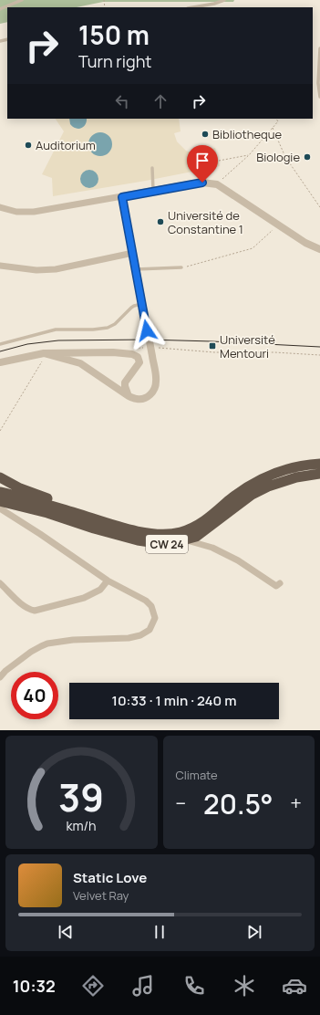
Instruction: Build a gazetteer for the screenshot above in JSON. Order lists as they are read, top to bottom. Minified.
{"streets":{"highway":["CW 24"]},"places":{"other":["Bibliotheque","Auditorium","Biologie","Université de Constantine 1"],"transit":["Université Mentouri"]},"page":{"turn":["150 m","Turn right"],"limit":"40","trip":"10:33 · 1 min · 240 m","tile":"Climate","heat":["−","20.5°","+"],"song":["Static Love","Velvet Ray"],"tabs":"10:32","gauge":["39","km/h"]}}
